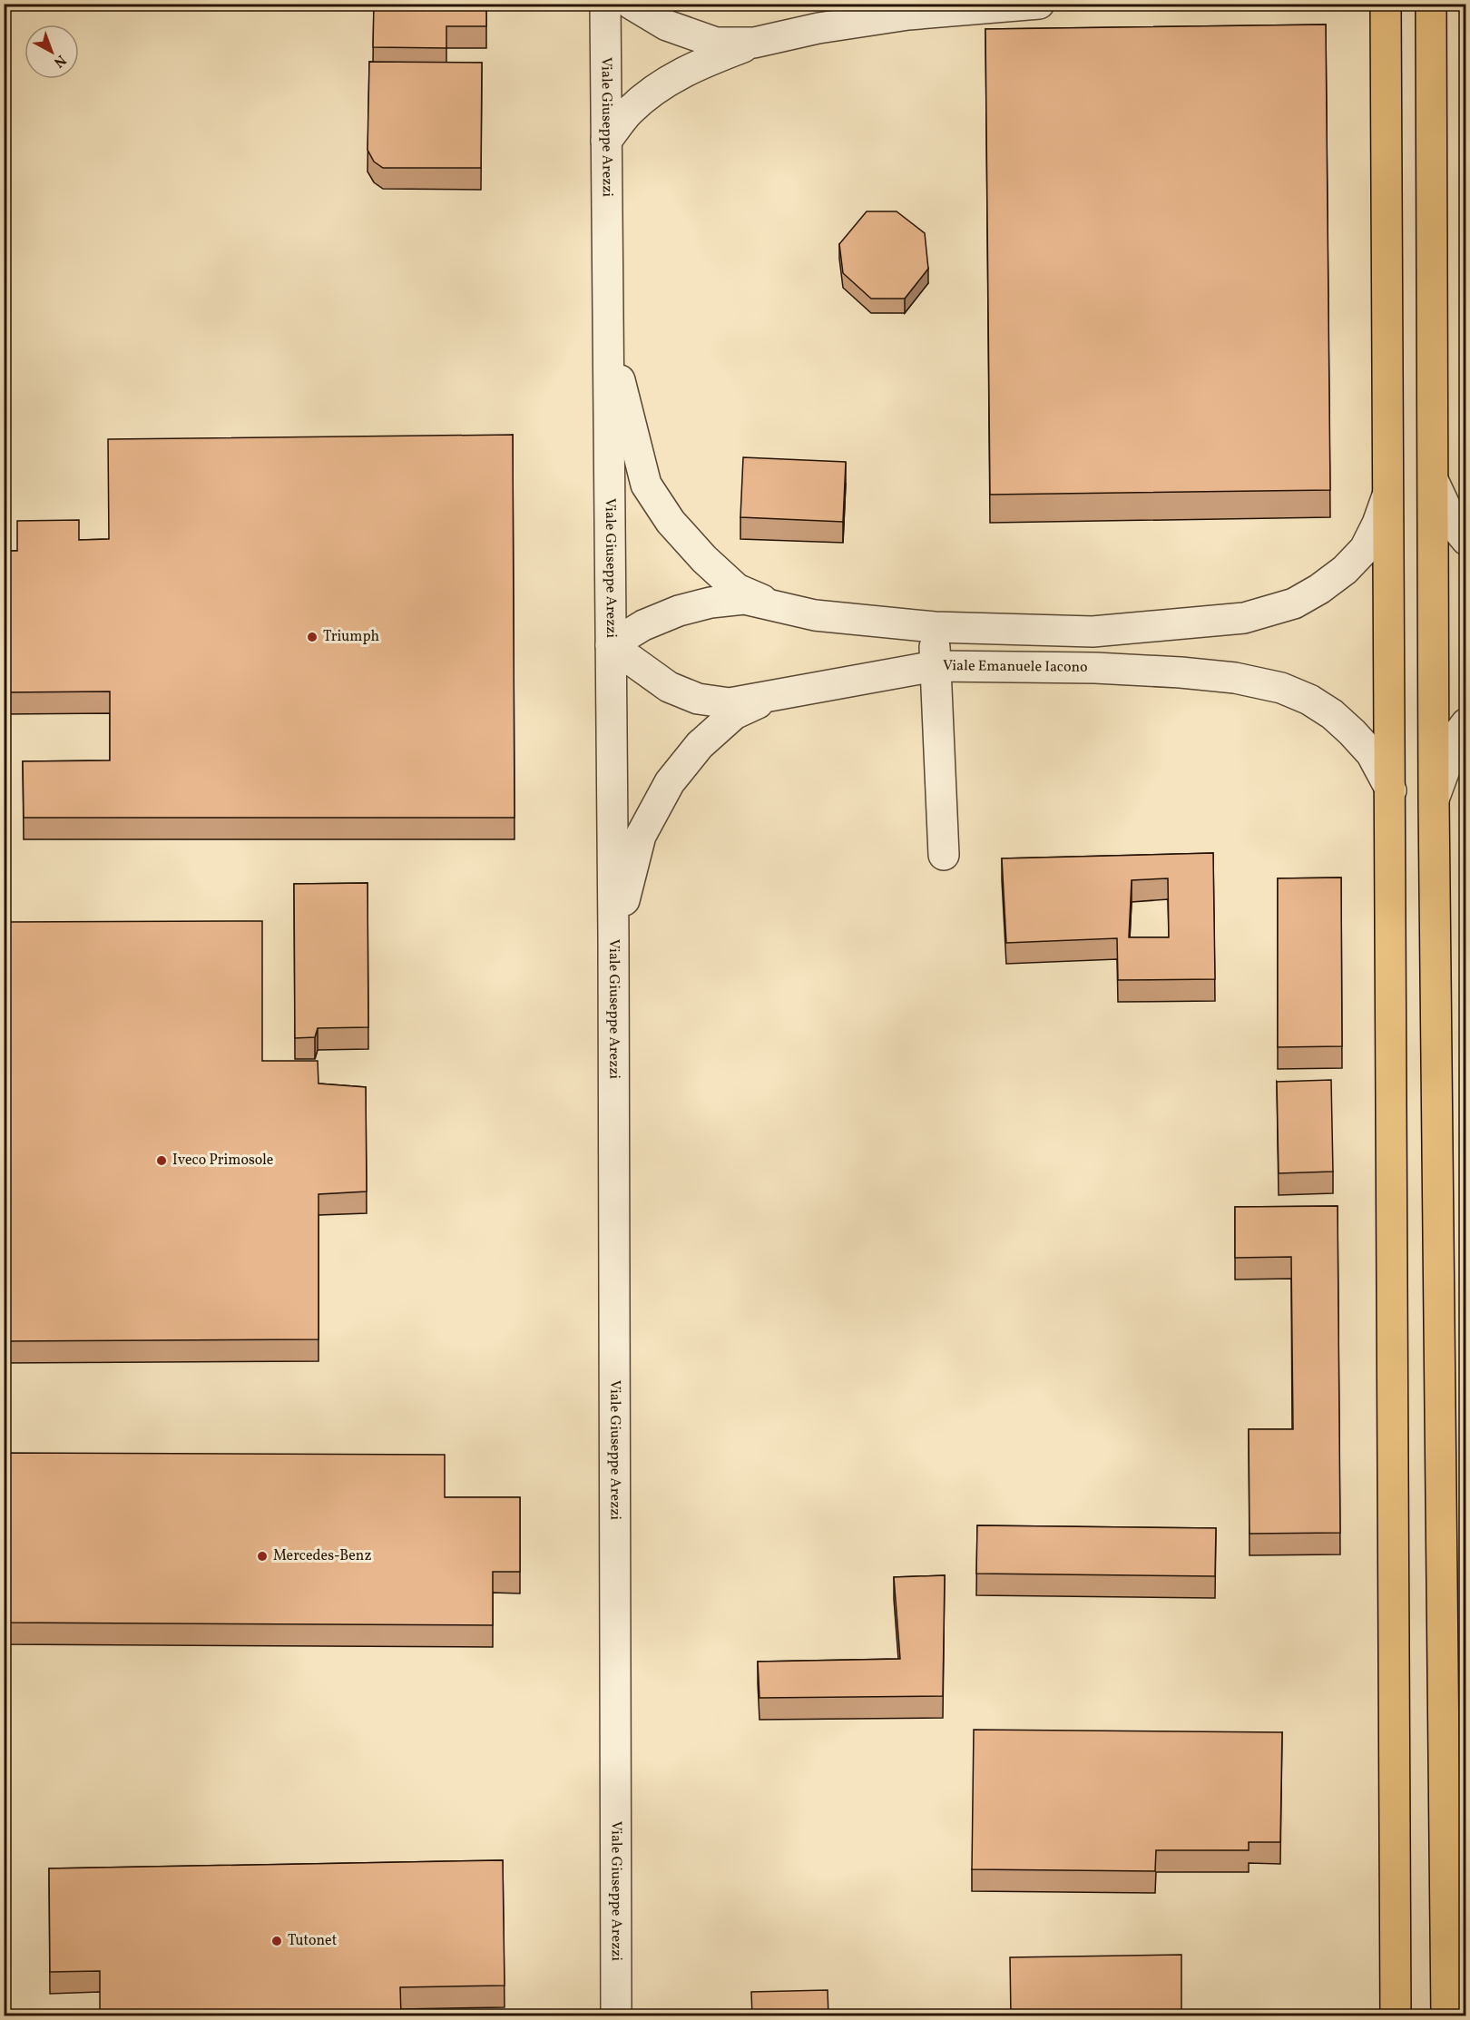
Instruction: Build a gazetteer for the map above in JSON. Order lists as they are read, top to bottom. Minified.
{"streets":{"street":["Viale Giuseppe Arezzi","Viale Emanuele Iacono"]},"crossings":[["Viale Giuseppe Arezzi","Viale Emanuele Iacono"]],"places":["Triumph","Iveco Primosole","Mercedes-Benz","Tutonet"],"north":"bottom right"}
